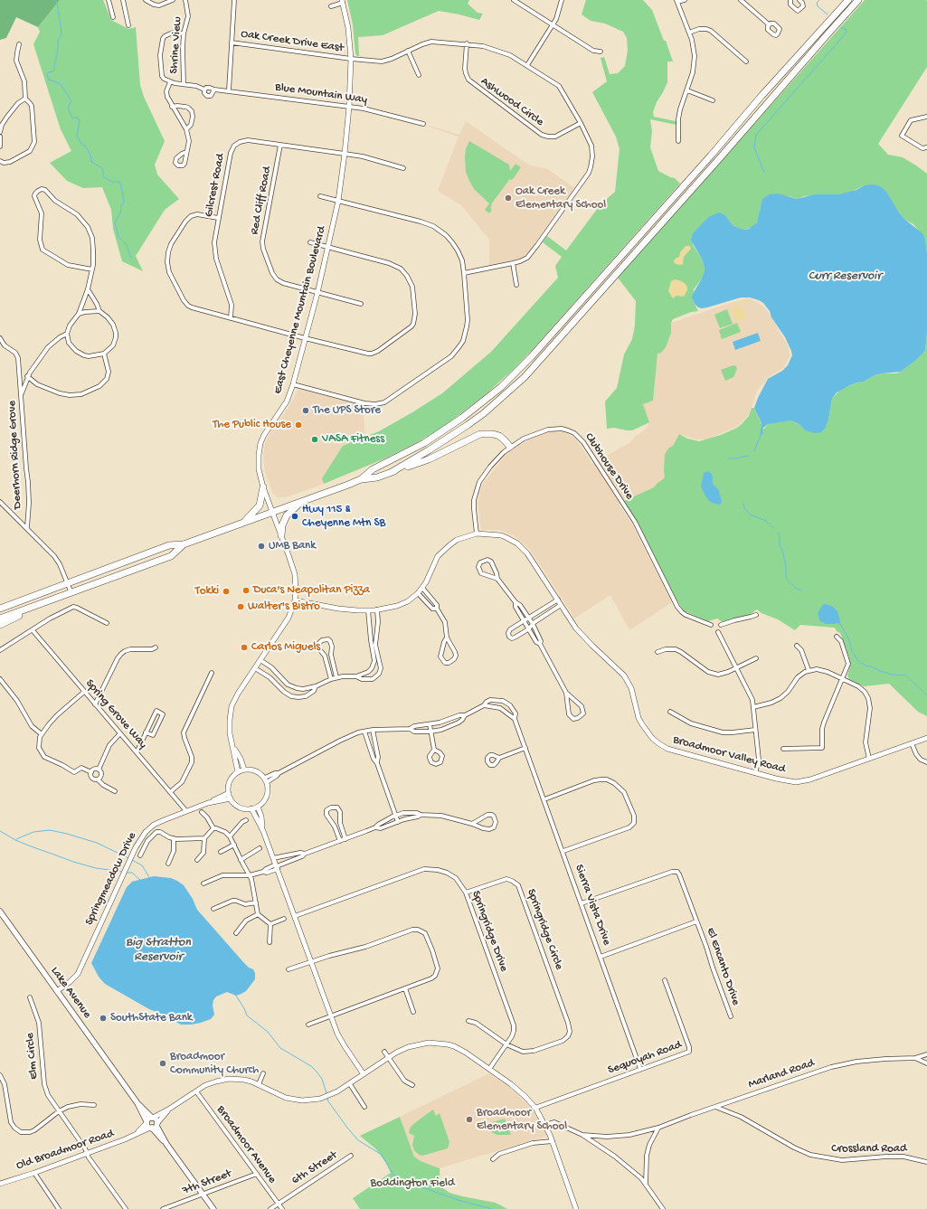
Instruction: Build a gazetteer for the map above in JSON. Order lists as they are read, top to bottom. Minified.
{"streets":{"main road":["Lake Avenue"],"street":["Oak Creek Drive East","Shrine View","Blue Mountain Way","Ashwood Circle","Gilcrest Road","Red Cliff Road","East Cheyenne Mountain Boulevard","Deerhorn Ridge Grove","Clubhouse Drive","Spring Grove Way","Broadmoor Valley Road","Springmeadow Drive","Sierra Vista Drive","Springridge Circle","Springridge Drive","El Encanto Drive","Elm Circle","Sequoyah Road","Marland Road","Broadmoor Avenue","Crossland Road","Old Broadmoor Road","6th Street","7th Street"]},"crossings":[["Oak Creek Drive East","East Cheyenne Mountain Boulevard"],["Blue Mountain Way","East Cheyenne Mountain Boulevard"],["Gilcrest Road","Red Cliff Road"],["Gilcrest Road","East Cheyenne Mountain Boulevard"],["Red Cliff Road","East Cheyenne Mountain Boulevard"],["East Cheyenne Mountain Boulevard","Broadmoor Valley Road"],["East Cheyenne Mountain Boulevard","Springmeadow Drive"],["Clubhouse Drive","Broadmoor Valley Road"],["Spring Grove Way","Springmeadow Drive"],["Springmeadow Drive","Lake Avenue"],["Sierra Vista Drive","El Encanto Drive"],["Sierra Vista Drive","Sequoyah Road"],["Springridge Circle","Springridge Drive"],["Springridge Drive","Old Broadmoor Road"],["Lake Avenue","Old Broadmoor Road"],["Lake Avenue","7th Street"],["Elm Circle","Old Broadmoor Road"],["Sequoyah Road","Old Broadmoor Road"],["Marland Road","Crossland Road"],["Broadmoor Avenue","Old Broadmoor Road"],["Broadmoor Avenue","6th Street"],["Broadmoor Avenue","7th Street"]],"water":["Curr Reservoir","Big Stratton Reservoir"],"parks":["Boddington Field"],"places":["Oak Creek Elementary School","The UPS Store","The Public House","VASA Fitness","Hwy 115 & Cheyenne Mtn SB","UMB Bank","Duca's Neapolitan Pizza","Tokki","Walter's Bistro","Carlos Miguels","SouthState Bank","Broadmoor Community Church","Broadmoor Elementary School"]}
